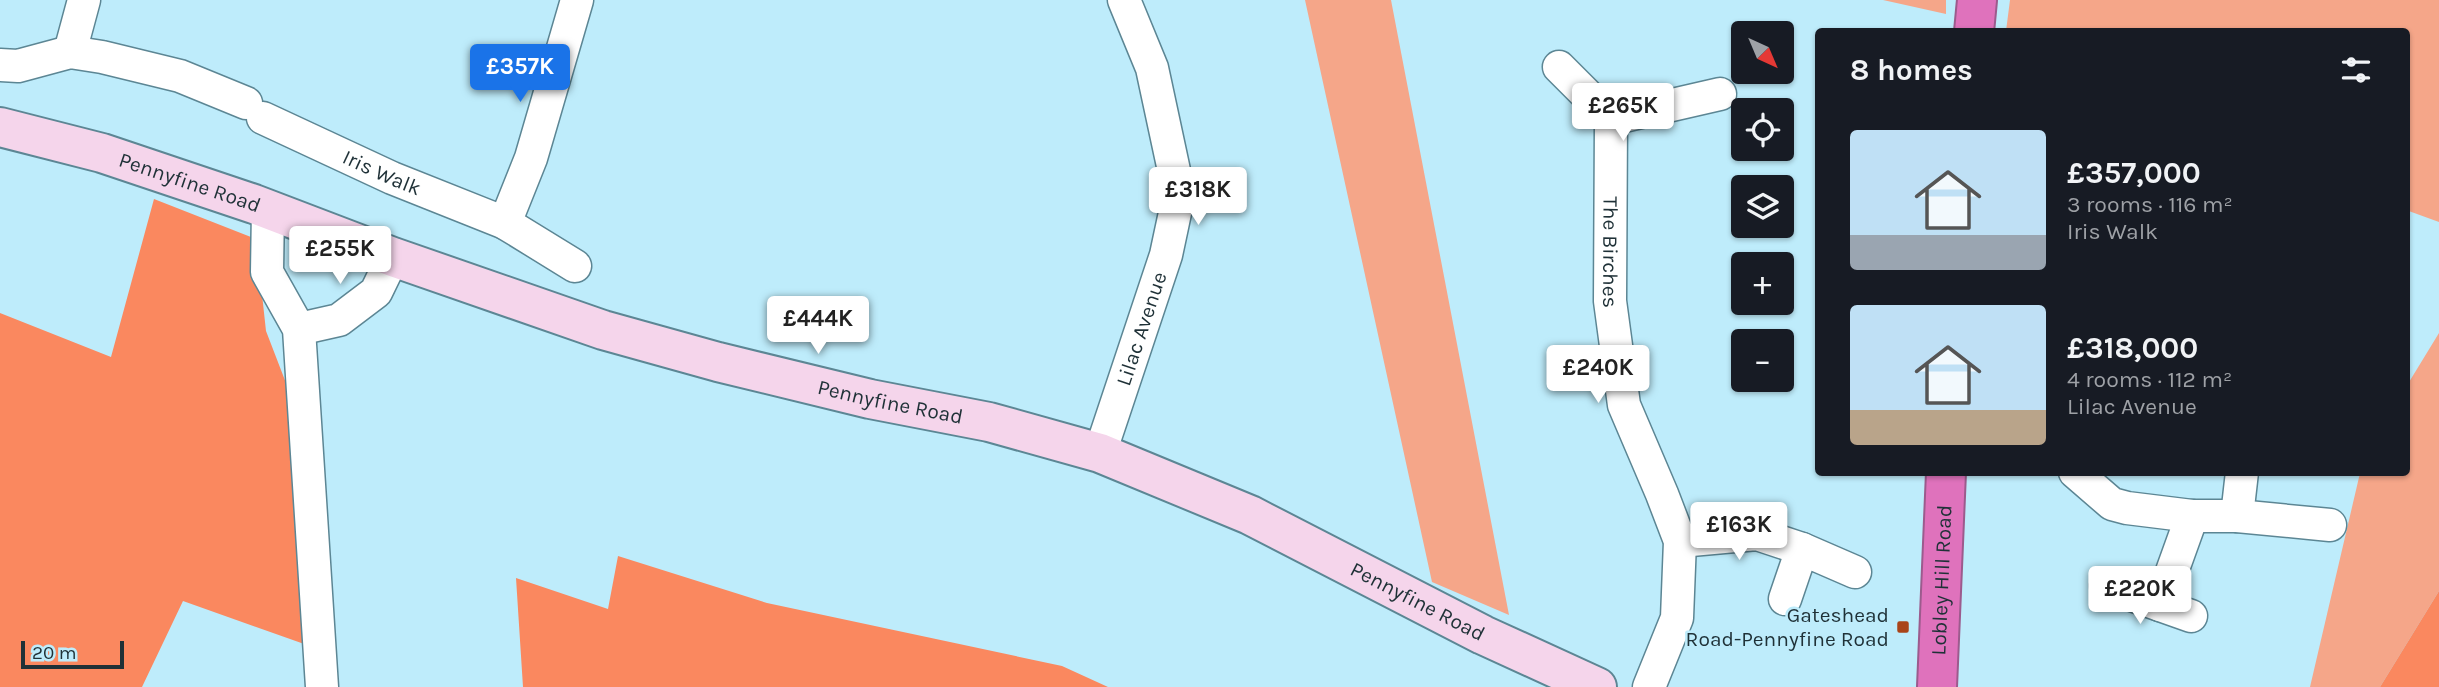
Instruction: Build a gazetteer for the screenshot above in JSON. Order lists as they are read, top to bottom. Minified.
{"streets":{"highway":["Lobley Hill Road"],"street":["Iris Walk","Pennyfine Road","The Birches","Lilac Avenue"]},"crossings":[["Pennyfine Road","Lilac Avenue"]],"places":{"transit":["Gateshead Road-Pennyfine Road"]},"scale_bar":"20 m","north":"bottom right","page":{"map_buttons":["+","−"],"heading":"8 homes","price":["£357K","£265K","£318K","£255K","£444K","£240K","£163K","£220K"],"list":[{"name":"£357,000","note":"3 rooms · 116 m² · Iris Walk"},{"name":"£318,000","note":"4 rooms · 112 m² · Lilac Avenue"}],"scale":"20 m"}}
